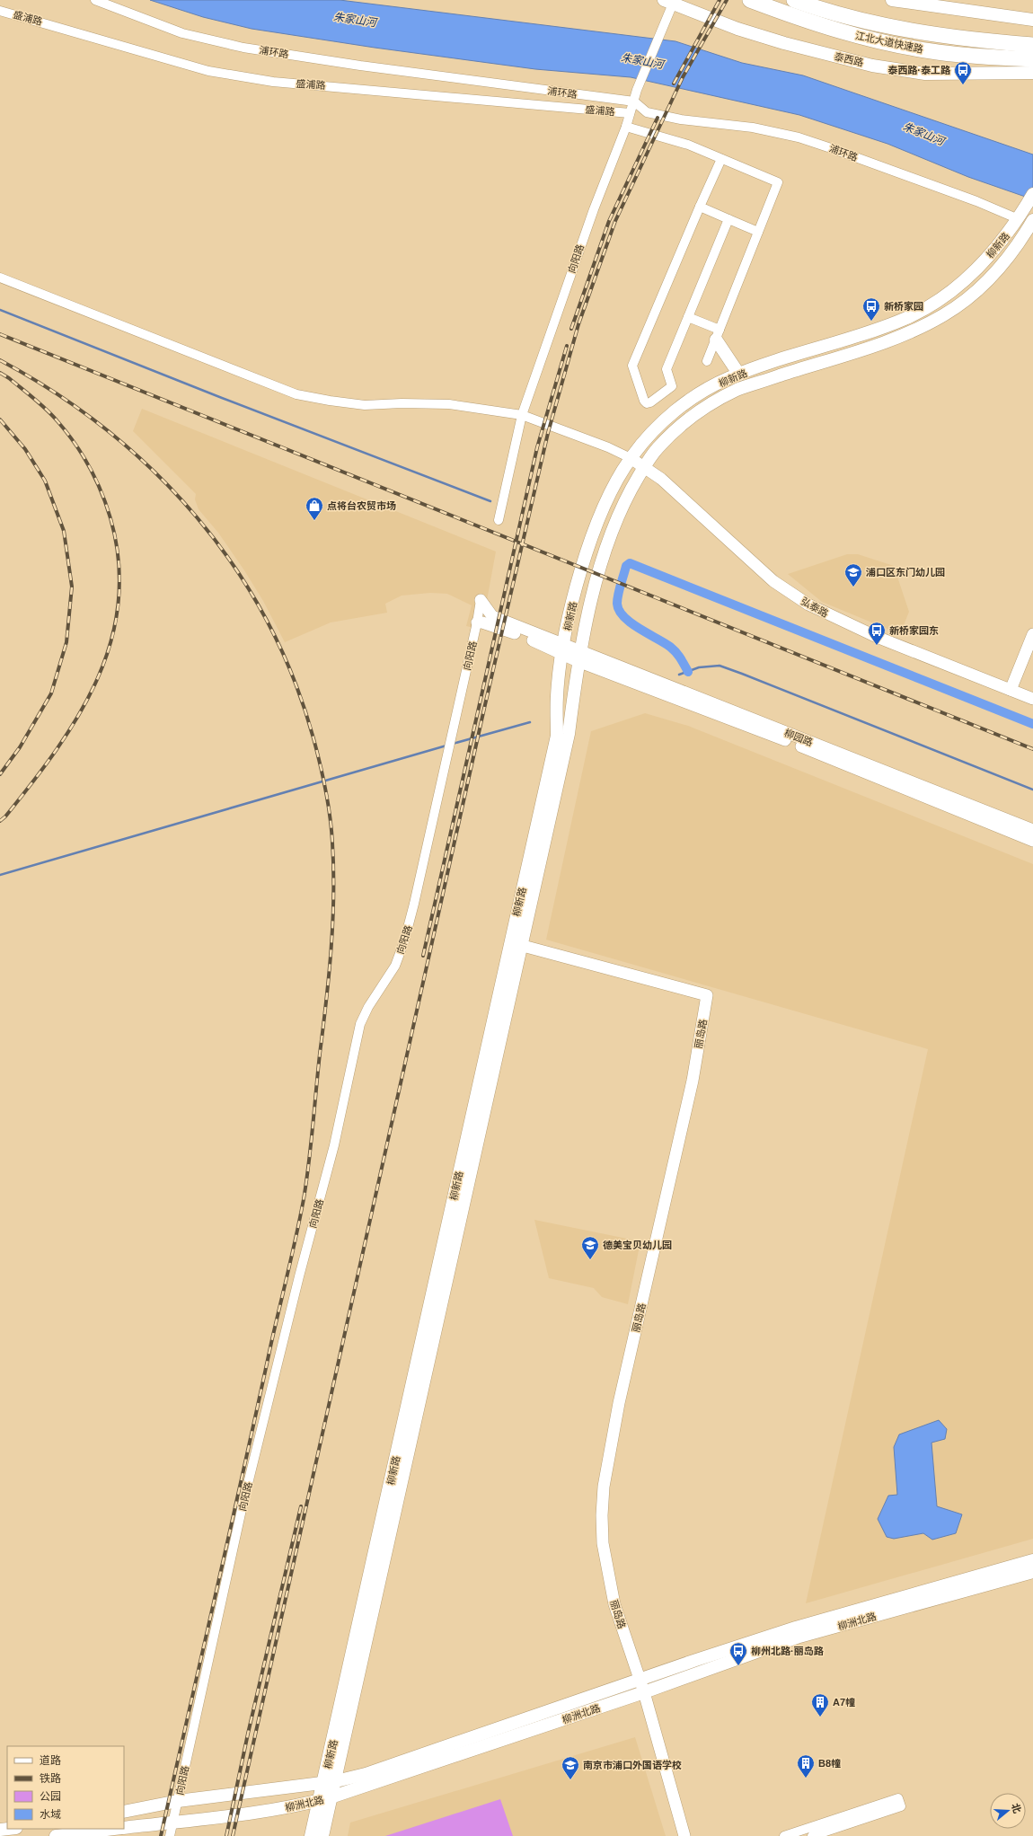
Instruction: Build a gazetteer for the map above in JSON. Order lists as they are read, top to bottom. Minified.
{"streets":{"highway":["江北大道快速路"],"main road":["泰西路","柳新路","柳洲北路"],"street":["盛浦路","浦环路","向阳路","弘泰路","柳园路","丽岛路"]},"crossings":[["盛浦路","向阳路"],["浦环路","柳新路"],["浦环路","向阳路"],["泰西路","向阳路"],["柳新路","弘泰路"],["柳新路","柳园路"],["柳新路","丽岛路"],["柳新路","柳洲北路"],["向阳路","柳洲北路"],["丽岛路","柳洲北路"]],"water":["朱家山河"],"places":{"bus stop":["泰西路·泰工路","新桥家园","新桥家园东","柳州北路·丽岛路"],"shop":["点将台农贸市场"],"school or university":["浦口区东门幼儿园","德美宝贝幼儿园","南京市浦口外国语学校"],"building":["A7幢","B8幢"]},"legend":["道路","铁路","公园","水域"],"north":"right"}
